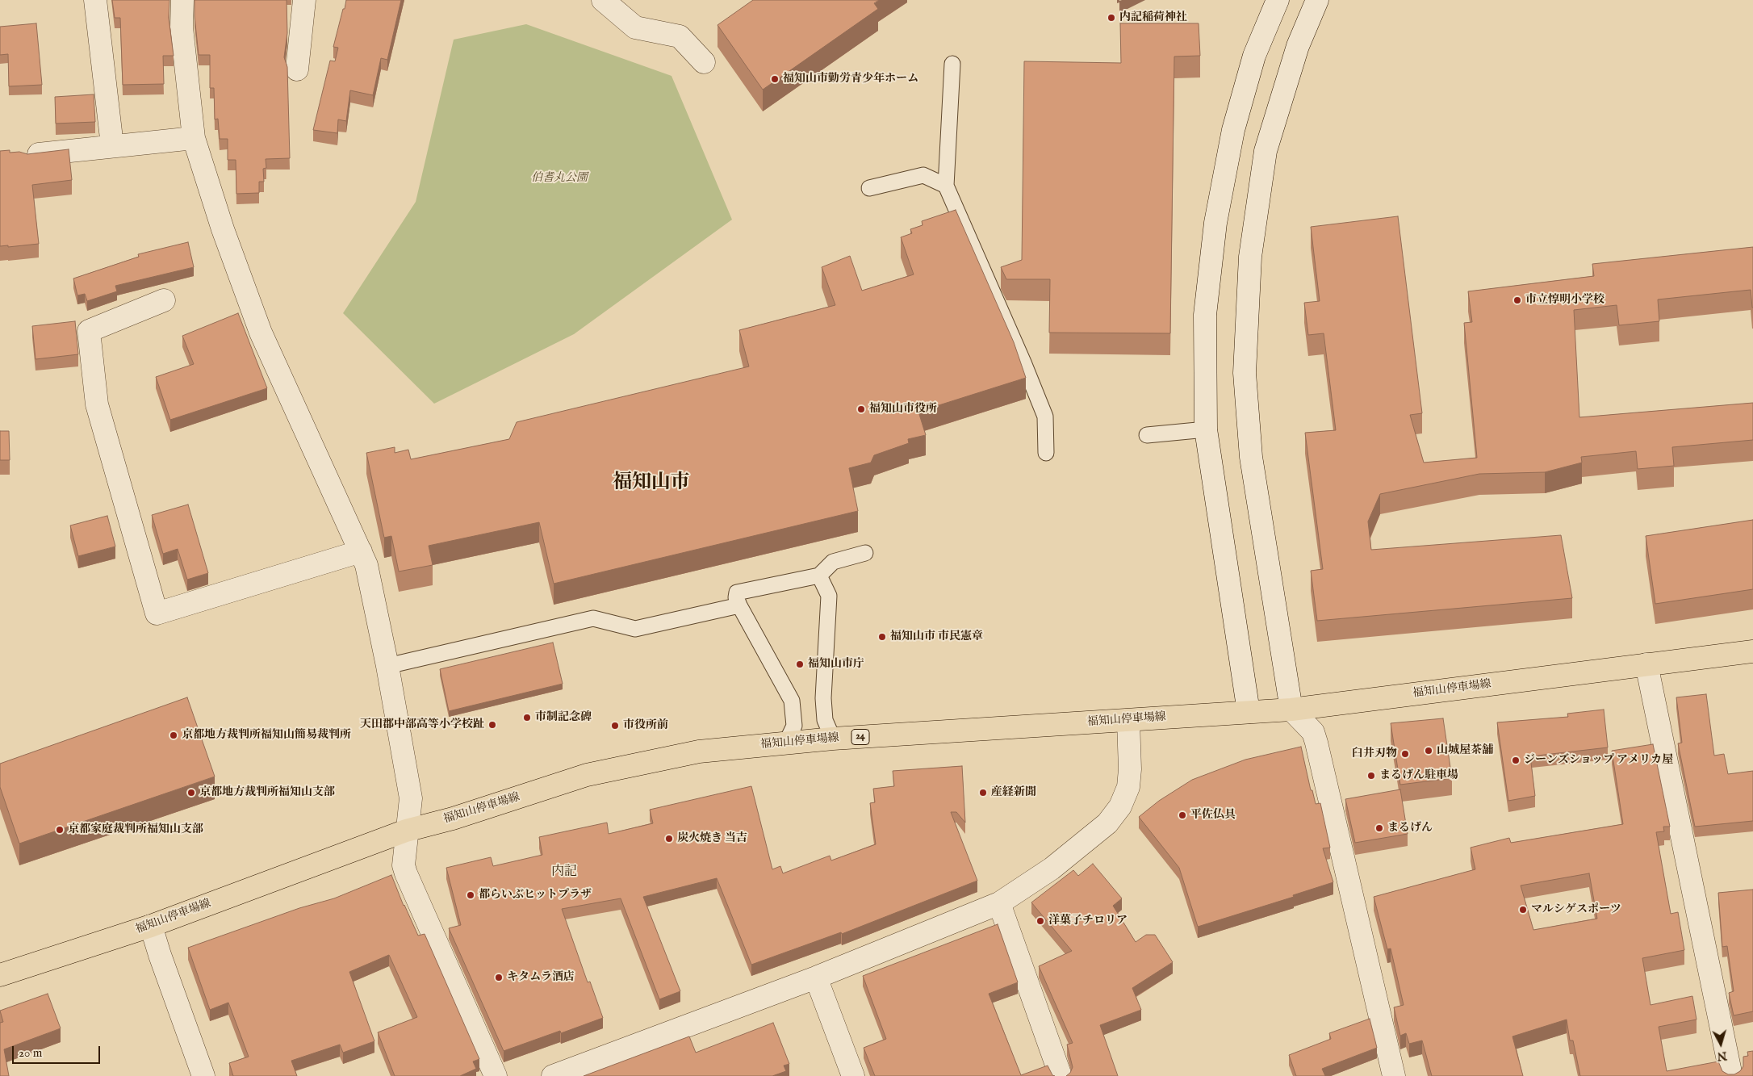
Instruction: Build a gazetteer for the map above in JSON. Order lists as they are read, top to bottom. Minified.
{"streets":{"main road":["福知山停車場線","24"]},"districts":["福知山市","内記"],"parks":["伯耆丸公園"],"places":["内記稲荷神社","福知山市勤労青少年ホーム","市立惇明小学校","福知山市役所","福知山市 市民憲章","福知山市庁","市制記念碑","天田郡中部高等小学校趾","市役所前","京都地方裁判所福知山簡易裁判所","山城屋茶舗","臼井刃物","ジーンズショップ アメリカ屋","まるげん駐車場","京都地方裁判所福知山支部","産経新聞","平佐仏具","まるげん","京都家庭裁判所福知山支部","炭火焼き 当吉","都らいぶヒットプラザ","マルシゲスポーツ","洋菓子チロリア","キタムラ酒店"],"scale_bar":"20 m","north":"bottom"}
